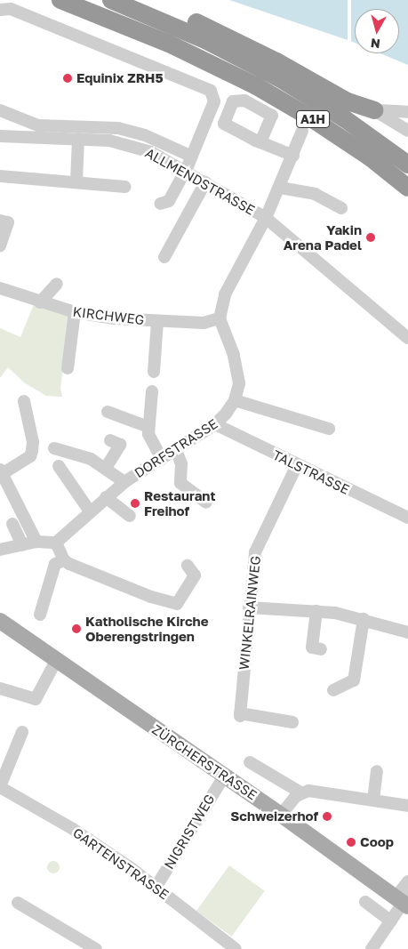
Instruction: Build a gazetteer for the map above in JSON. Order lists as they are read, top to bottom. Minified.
{"streets":{"highway":["A1H"],"main road":["ZÜRCHERSTRASSE"],"street":["ALLMENDSTRASSE","KIRCHWEG","DORFSTRASSE","TALSTRASSE","WINKELRAINWEG","NIGRISTWEG","GARTENSTRASSE"]},"crossings":[["KIRCHWEG","DORFSTRASSE"],["DORFSTRASSE","TALSTRASSE"],["TALSTRASSE","WINKELRAINWEG"],["ZÜRCHERSTRASSE","NIGRISTWEG"],["NIGRISTWEG","GARTENSTRASSE"]],"places":["Equinix ZRH5","Yakin Arena Padel","Restaurant Freihof","Katholische Kirche Oberengstringen","Schweizerhof","Coop"],"north":"bottom"}
